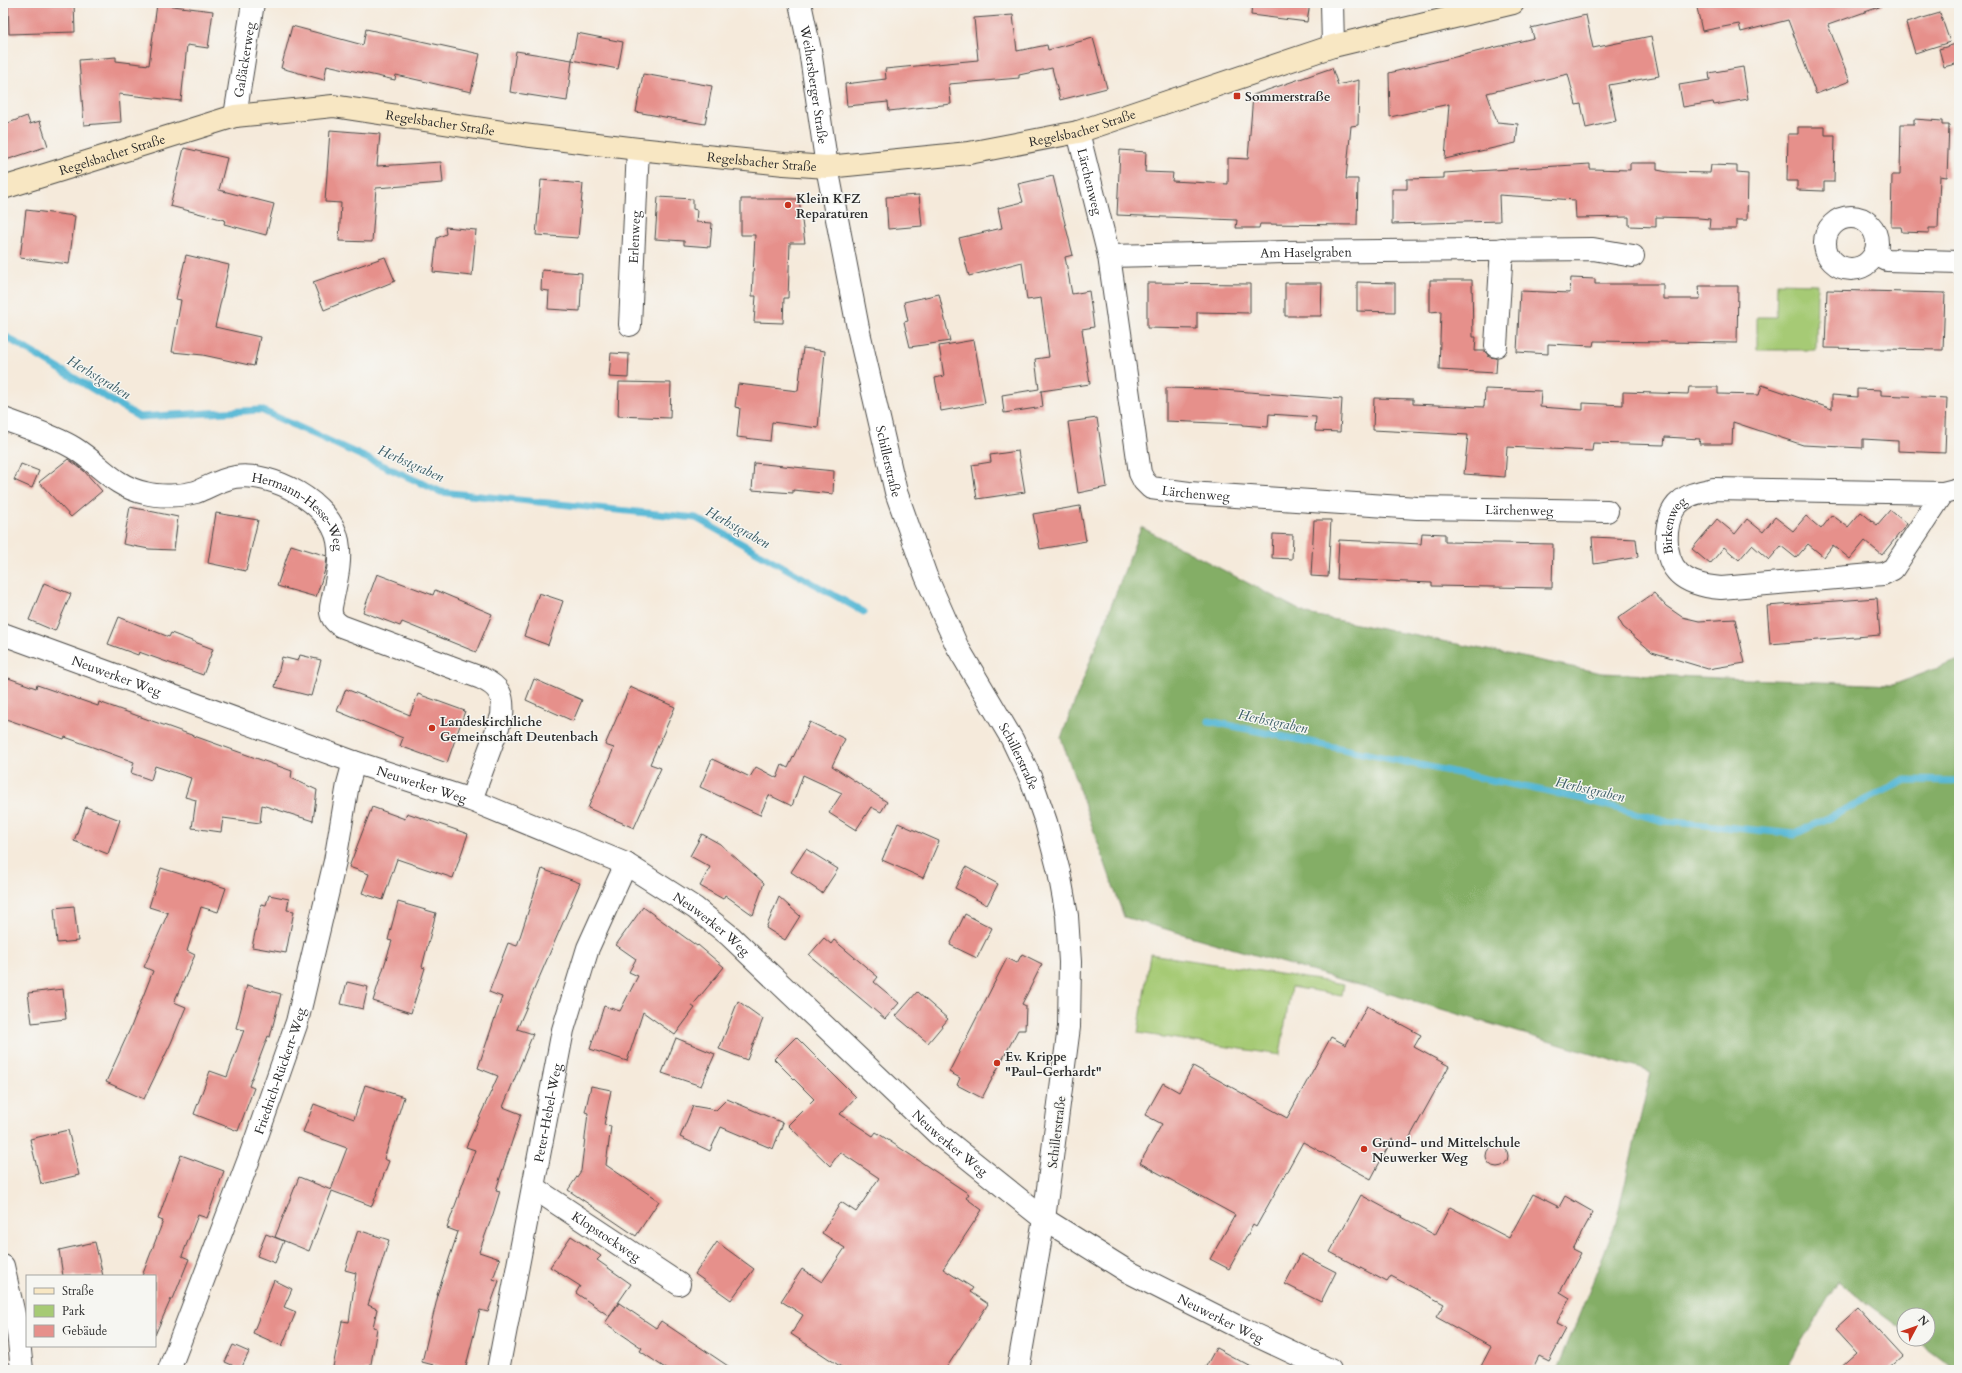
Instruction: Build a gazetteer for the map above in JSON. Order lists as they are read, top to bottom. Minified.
{"streets":{"street":["Gaßäckerweg","Weihersberger Straße","Regelsbacher Straße","Lärchenweg","Erlenweg","Am Haselgraben","Schillerstraße","Hermann-Hesse-Weg","Birkenweg","Neuwerker Weg","Friedrich-Rückert-Weg","Peter-Hebel-Weg","Klopstockweg"]},"crossings":[["Gaßäckerweg","Regelsbacher Straße"],["Weihersberger Straße","Regelsbacher Straße"],["Weihersberger Straße","Schillerstraße"],["Regelsbacher Straße","Lärchenweg"],["Regelsbacher Straße","Erlenweg"],["Regelsbacher Straße","Schillerstraße"],["Lärchenweg","Am Haselgraben"],["Schillerstraße","Neuwerker Weg"],["Hermann-Hesse-Weg","Neuwerker Weg"],["Neuwerker Weg","Friedrich-Rückert-Weg"],["Neuwerker Weg","Peter-Hebel-Weg"],["Peter-Hebel-Weg","Klopstockweg"]],"water":["Herbstgraben"],"places":{"transit":["Sommerstraße"],"other":["Klein KFZ Reparaturen","Landeskirchliche Gemeinschaft Deutenbach","Ev. Krippe \"Paul-Gerhardt\"","Grund- und Mittelschule Neuwerker Weg"]},"legend":["Straße","Park","Gebäude"],"north":"top right"}
